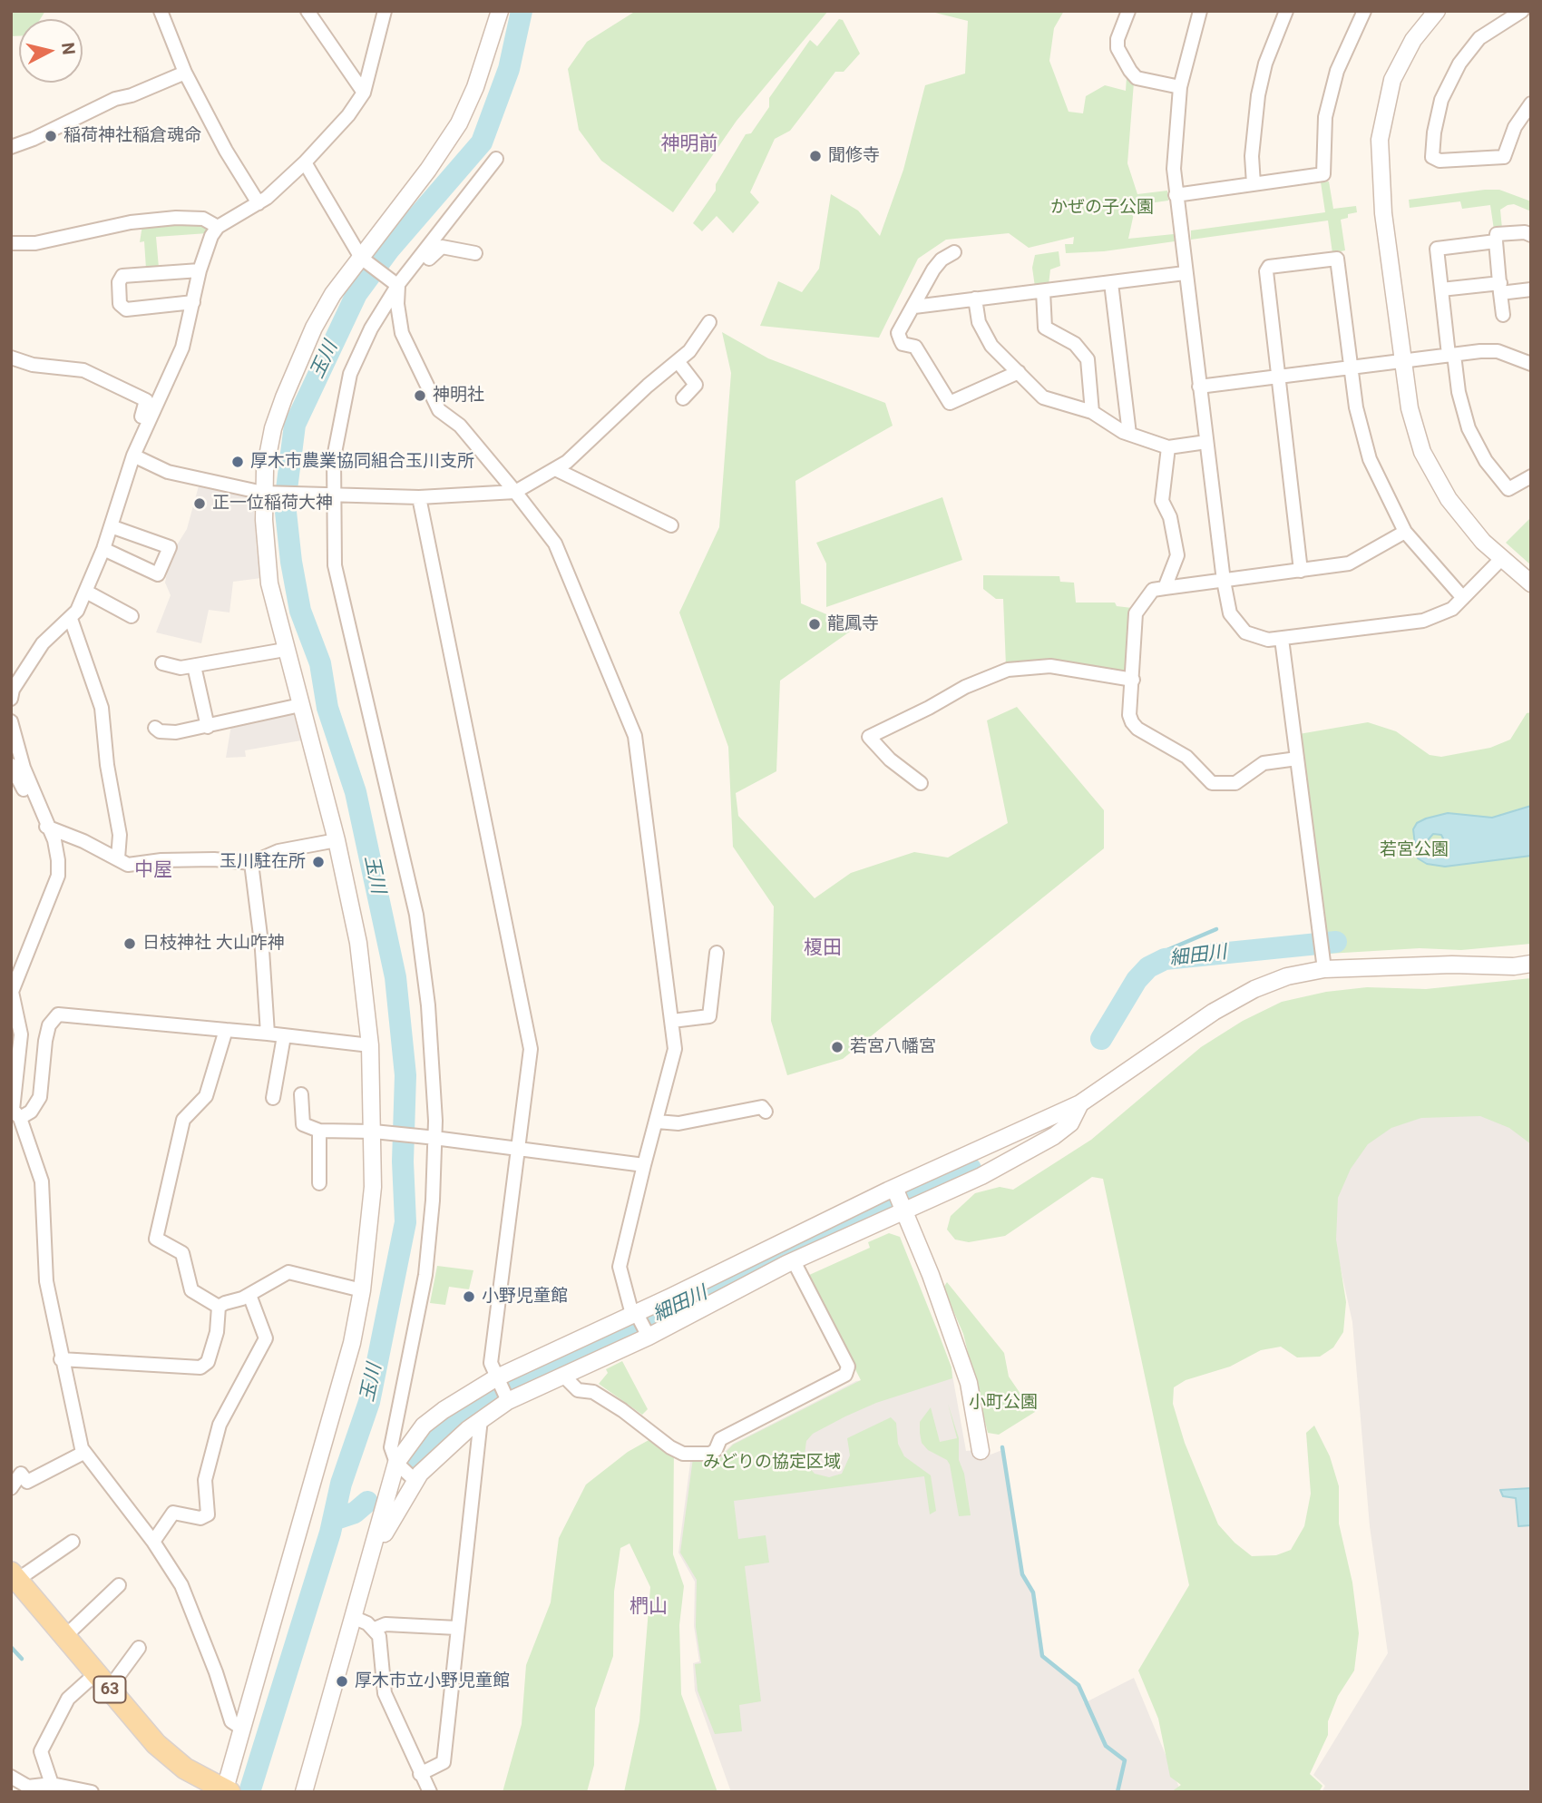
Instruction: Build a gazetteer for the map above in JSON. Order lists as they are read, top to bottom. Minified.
{"streets":{"main road":["63"]},"districts":["神明前","中屋","榎田","椚山"],"water":["玉川","細田川"],"parks":["かぜの子公園","若宮公園","小町公園","みどりの協定区域"],"places":["稲荷神社稲倉魂命","聞修寺","神明社","厚木市農業協同組合玉川支所","正一位稲荷大神","龍鳳寺","玉川駐在所","日枝神社 大山咋神","若宮八幡宮","小野児童館","厚木市立小野児童館"],"north":"right"}
